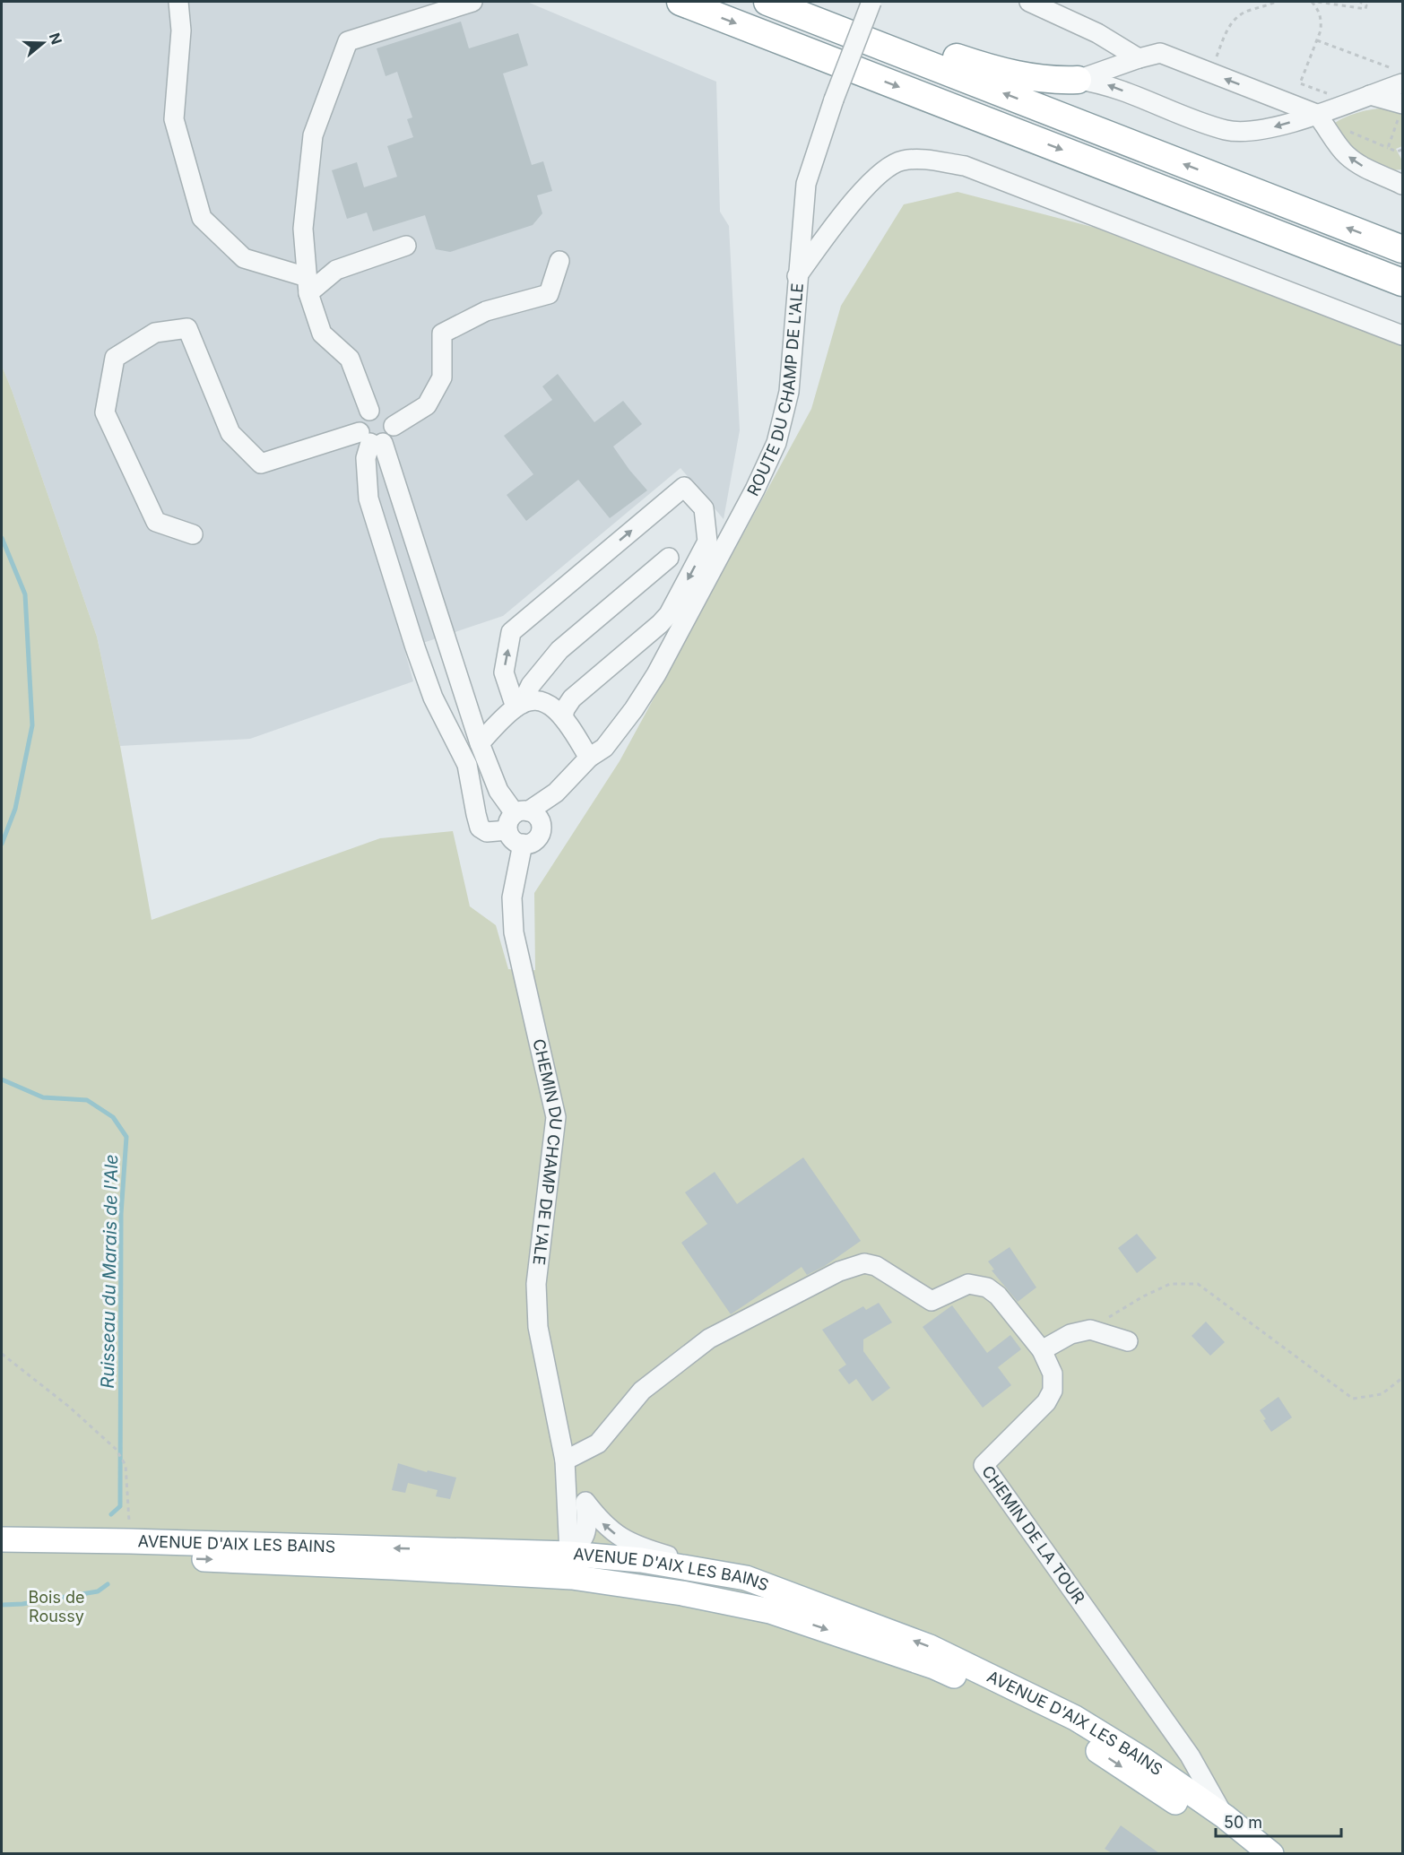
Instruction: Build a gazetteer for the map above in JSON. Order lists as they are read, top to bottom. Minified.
{"streets":{"main road":["AVENUE D'AIX LES BAINS"],"street":["ROUTE DU CHAMP DE L'ALE","CHEMIN DU CHAMP DE L'ALE","CHEMIN DE LA TOUR"]},"crossings":[["ROUTE DU CHAMP DE L'ALE","CHEMIN DU CHAMP DE L'ALE"],["CHEMIN DU CHAMP DE L'ALE","CHEMIN DE LA TOUR"],["CHEMIN DE LA TOUR","AVENUE D'AIX LES BAINS"]],"water":["Ruisseau du Marais de l'Ale"],"parks":["Bois de Roussy"],"scale_bar":"50 m","north":"right"}
